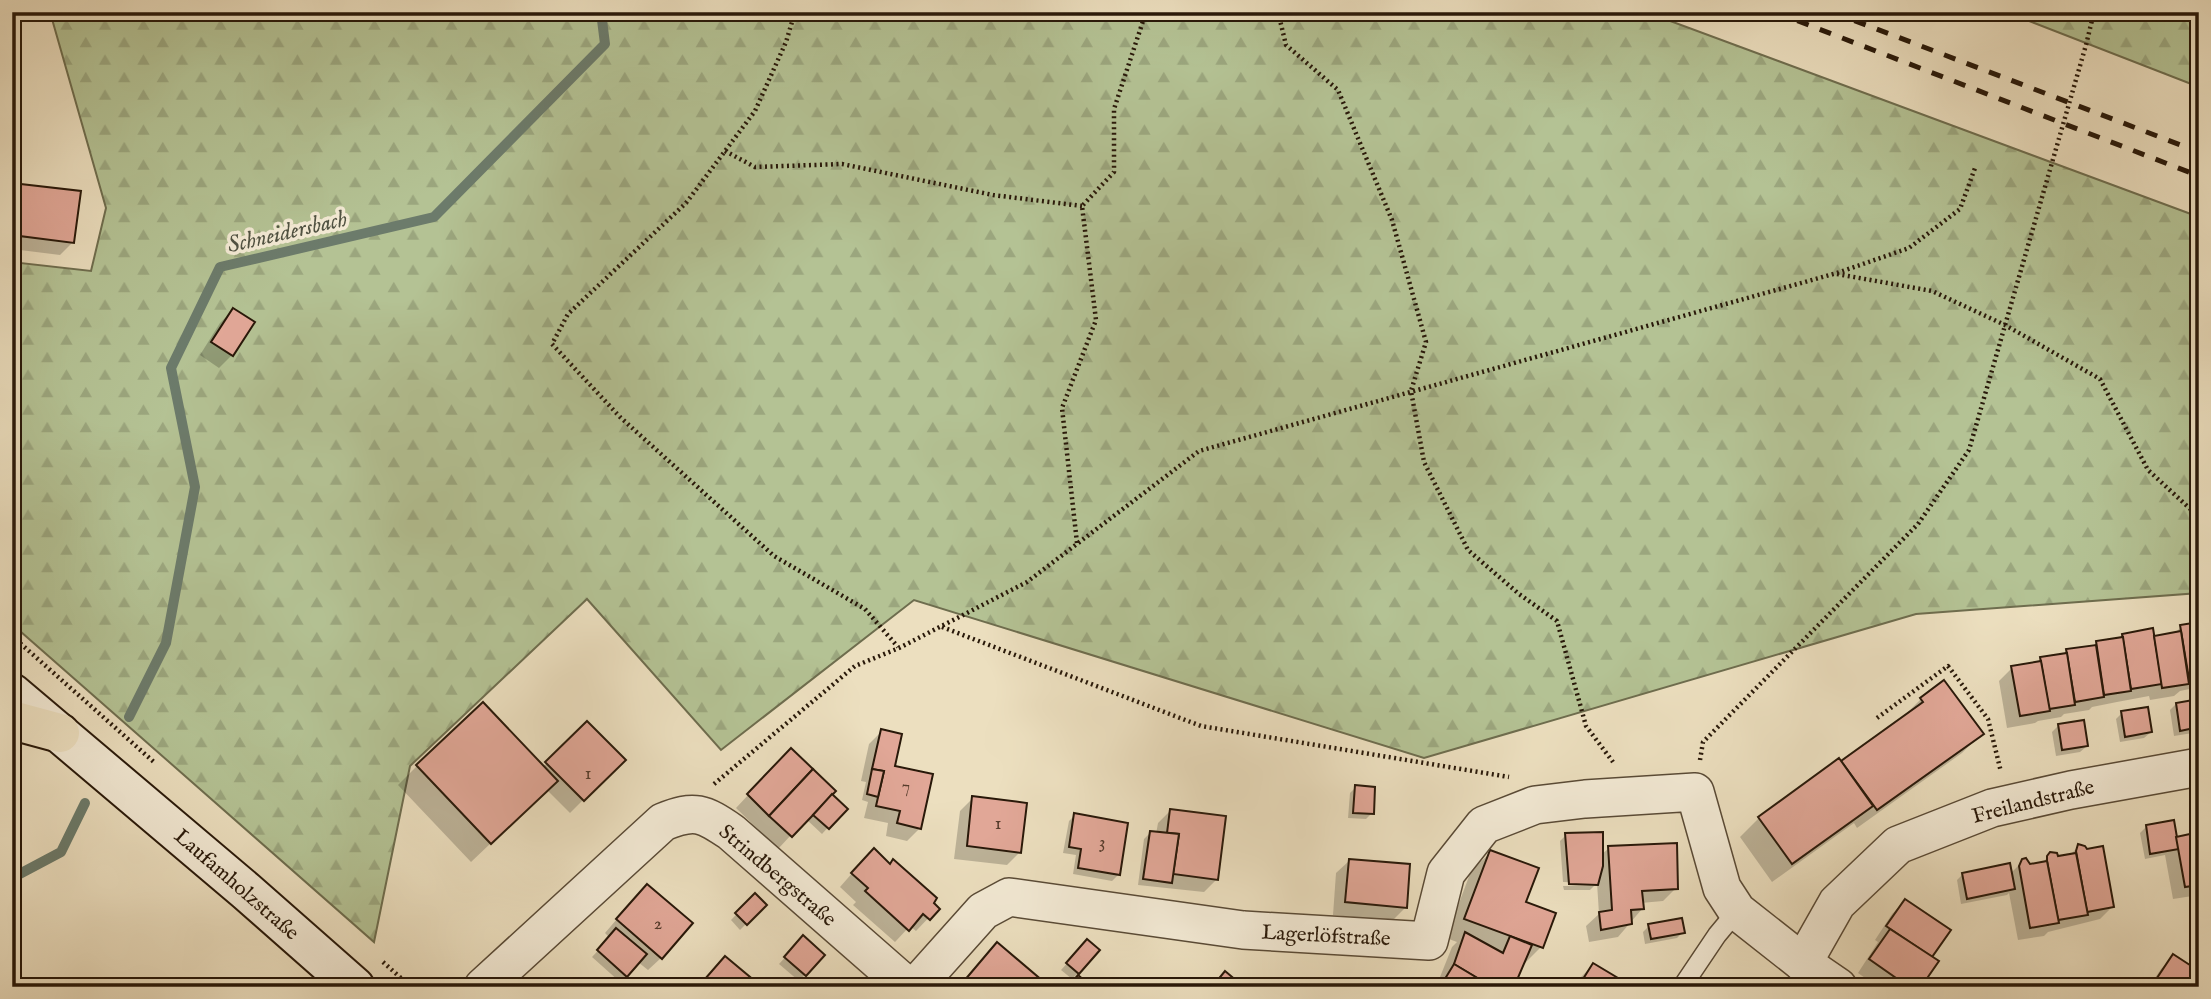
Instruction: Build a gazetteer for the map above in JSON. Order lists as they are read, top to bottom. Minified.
{"streets":{"main road":["Laufamholzstraße"],"street":["Freilandstraße","Strindbergstraße","Lagerlöfstraße"]},"water":["Schneidersbach"],"house_numbers":["1","7","1","3","2"]}
